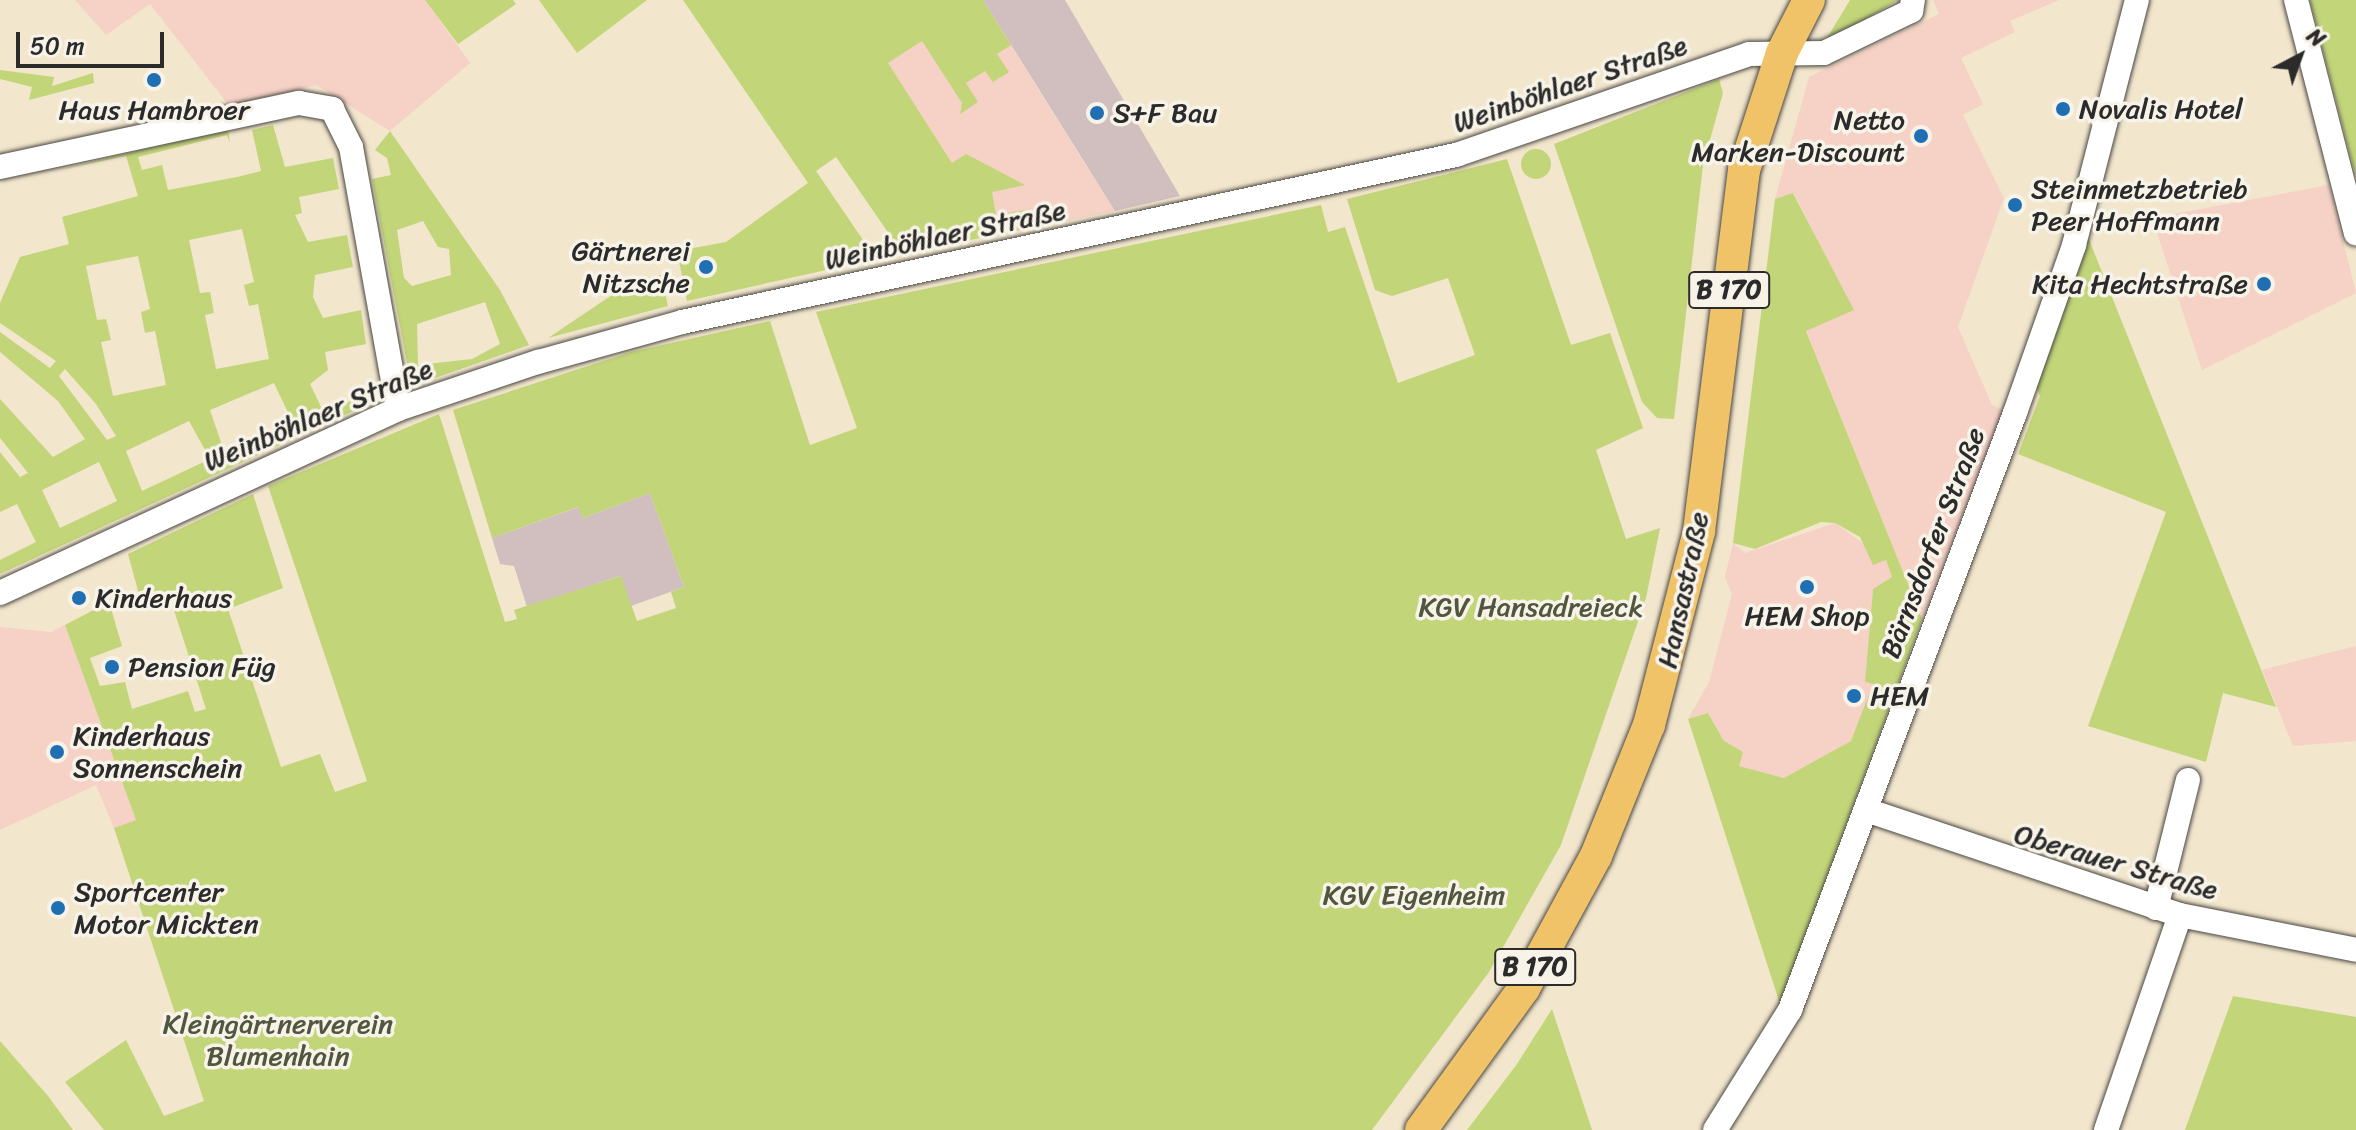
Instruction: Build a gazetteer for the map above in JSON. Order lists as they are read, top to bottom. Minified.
{"streets":{"main road":["B 170","Hansastraße"],"street":["Weinböhlaer Straße","Bärnsdorfer Straße","Oberauer Straße"]},"crossings":[["Weinböhlaer Straße","Hansastraße"],["Bärnsdorfer Straße","Oberauer Straße"]],"parks":["KGV Hansadreieck","KGV Eigenheim","Kleingärtnerverein Blumenhain"],"places":["Haus Hambroer","Novalis Hotel","S+F Bau","Netto Marken-Discount","Steinmetzbetrieb Peer Hoffmann","Gärtnerei Nitzsche","Kita Hechtstraße","HEM Shop","Kinderhaus","Pension Füg","HEM","Kinderhaus Sonnenschein","Sportcenter Motor Mickten"],"scale_bar":"50 m","north":"top right"}
